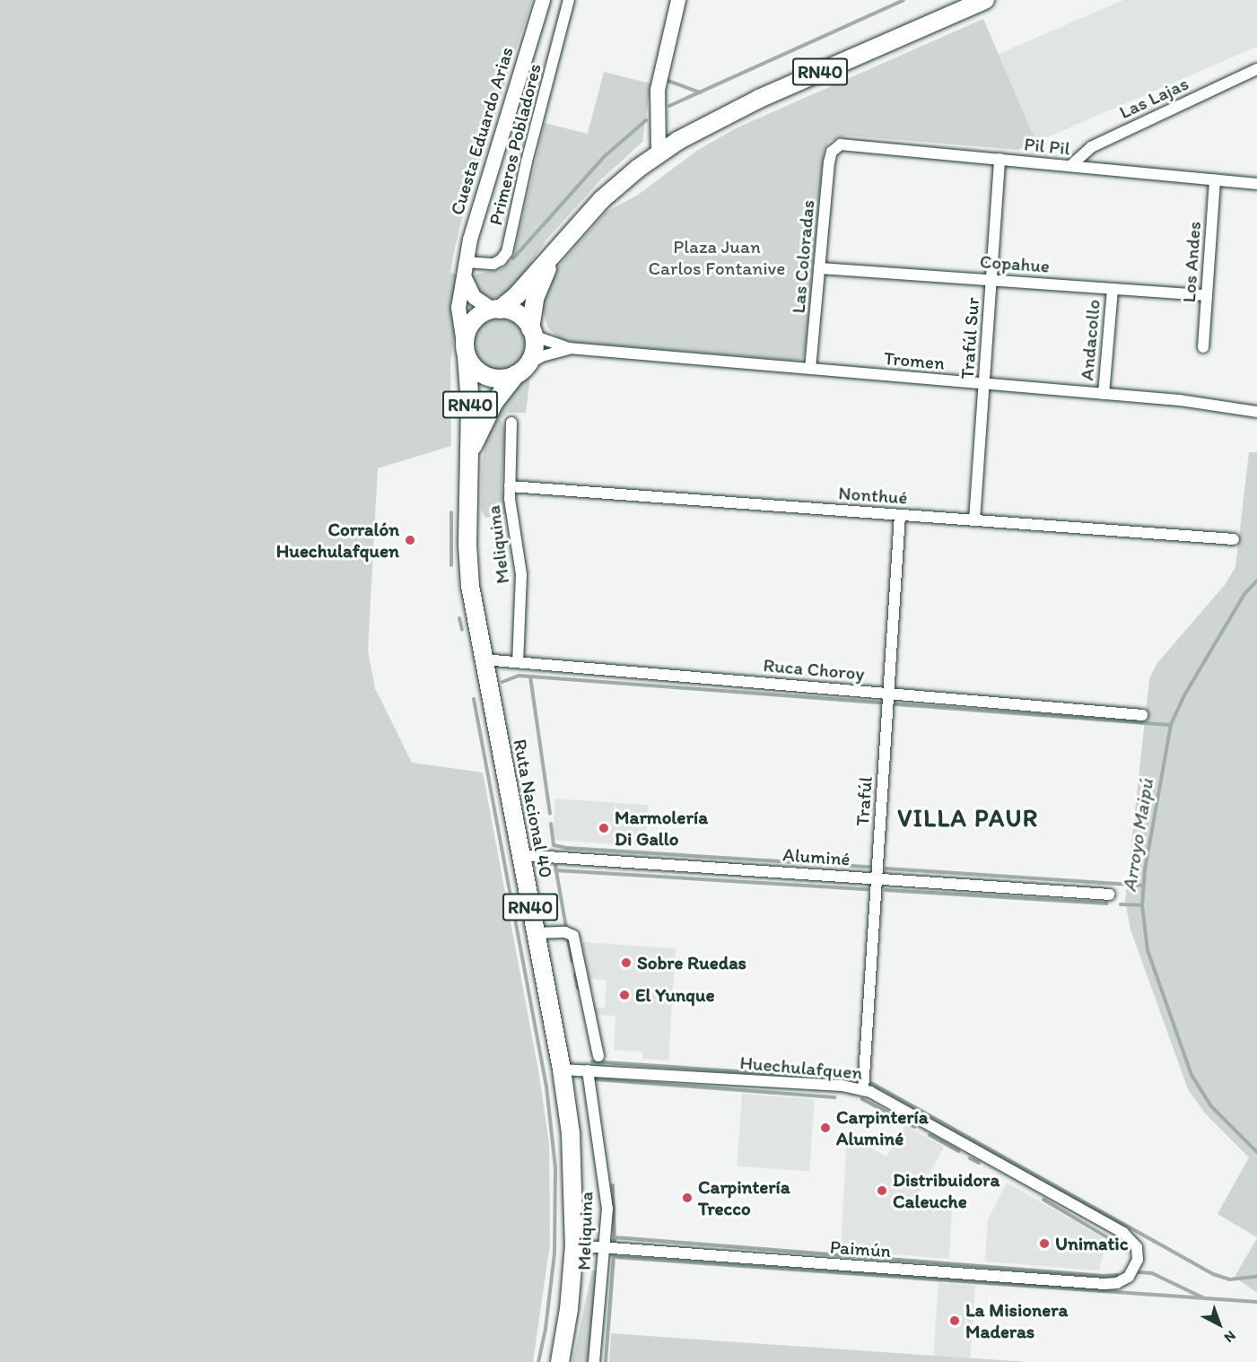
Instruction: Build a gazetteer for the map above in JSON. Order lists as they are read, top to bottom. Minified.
{"streets":{"main road":["RN40","Ruta Nacional 40"],"street":["Las Lajas","Cuesta Eduardo Arias","Primeros Pobladores","Pil Pil","Las Coloradas","Los Andes","Copahue","Trafúl Sur","Andacollo","Tromen","Nonthué","Meliquina","Ruca Choroy","Trafúl","Aluminé","Huechulafquen","Paimún"]},"crossings":[["RN40","Cuesta Eduardo Arias"],["RN40","Tromen"],["RN40","Ruta Nacional 40"],["Las Lajas","Pil Pil"],["Cuesta Eduardo Arias","Primeros Pobladores"],["Cuesta Eduardo Arias","Tromen"],["Cuesta Eduardo Arias","Ruta Nacional 40"],["Pil Pil","Las Coloradas"],["Pil Pil","Los Andes"],["Pil Pil","Trafúl Sur"],["Las Coloradas","Copahue"],["Las Coloradas","Tromen"],["Los Andes","Copahue"],["Copahue","Trafúl Sur"],["Copahue","Andacollo"],["Trafúl Sur","Tromen"],["Trafúl Sur","Nonthué"],["Andacollo","Tromen"],["Tromen","Ruta Nacional 40"],["Nonthué","Meliquina"],["Nonthué","Trafúl"],["Meliquina","Ruca Choroy"],["Meliquina","Huechulafquen"],["Meliquina","Paimún"],["Ruca Choroy","Trafúl"],["Ruca Choroy","Ruta Nacional 40"],["Trafúl","Aluminé"],["Trafúl","Huechulafquen"],["Ruta Nacional 40","Aluminé"],["Ruta Nacional 40","Huechulafquen"],["Ruta Nacional 40","Paimún"],["Huechulafquen","Paimún"]],"districts":["VILLA PAUR"],"water":["Arroyo Maipú"],"parks":["Plaza Juan Carlos Fontanive"],"places":["Corralón Huechulafquen","Marmolería Di Gallo","Sobre Ruedas","El Yunque","Carpintería Aluminé","Distribuidora Caleuche","Carpintería Trecco","Unimatic","La Misionera Maderas"],"north":"bottom right"}
